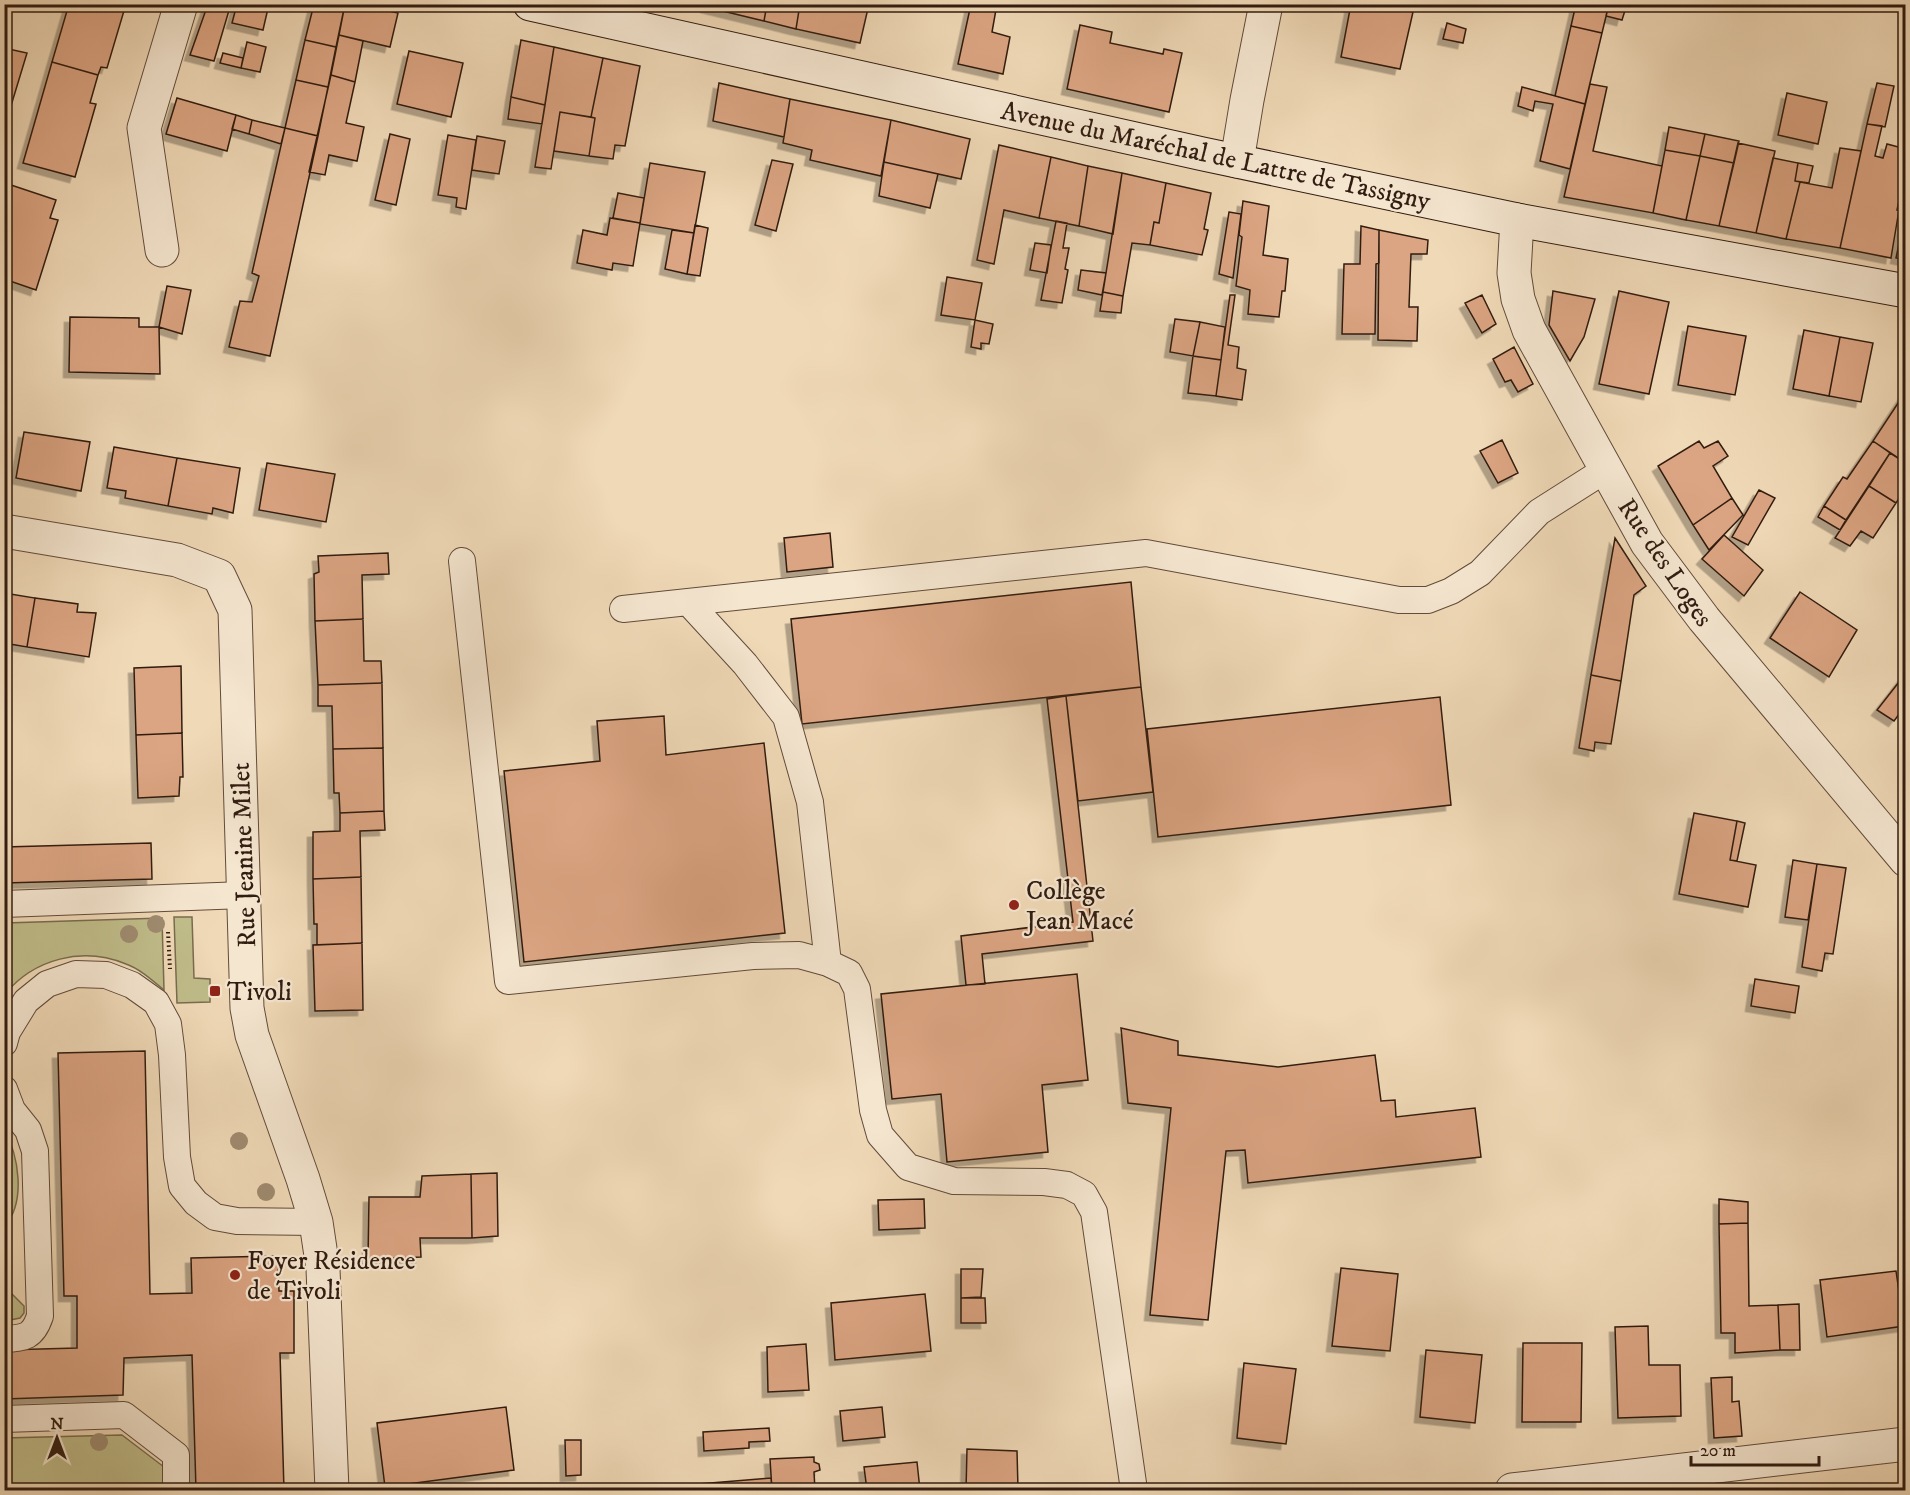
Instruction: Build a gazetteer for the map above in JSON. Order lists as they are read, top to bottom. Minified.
{"streets":{"street":["Avenue du Maréchal de Lattre de Tassigny","Rue des Loges","Rue Jeanine Milet"]},"crossings":[["Avenue du Maréchal de Lattre de Tassigny","Rue des Loges"]],"places":{"other":["Collège Jean Macé","Foyer Résidence de Tivoli"],"transit":["Tivoli"]},"scale_bar":"20 m","north":"top"}
